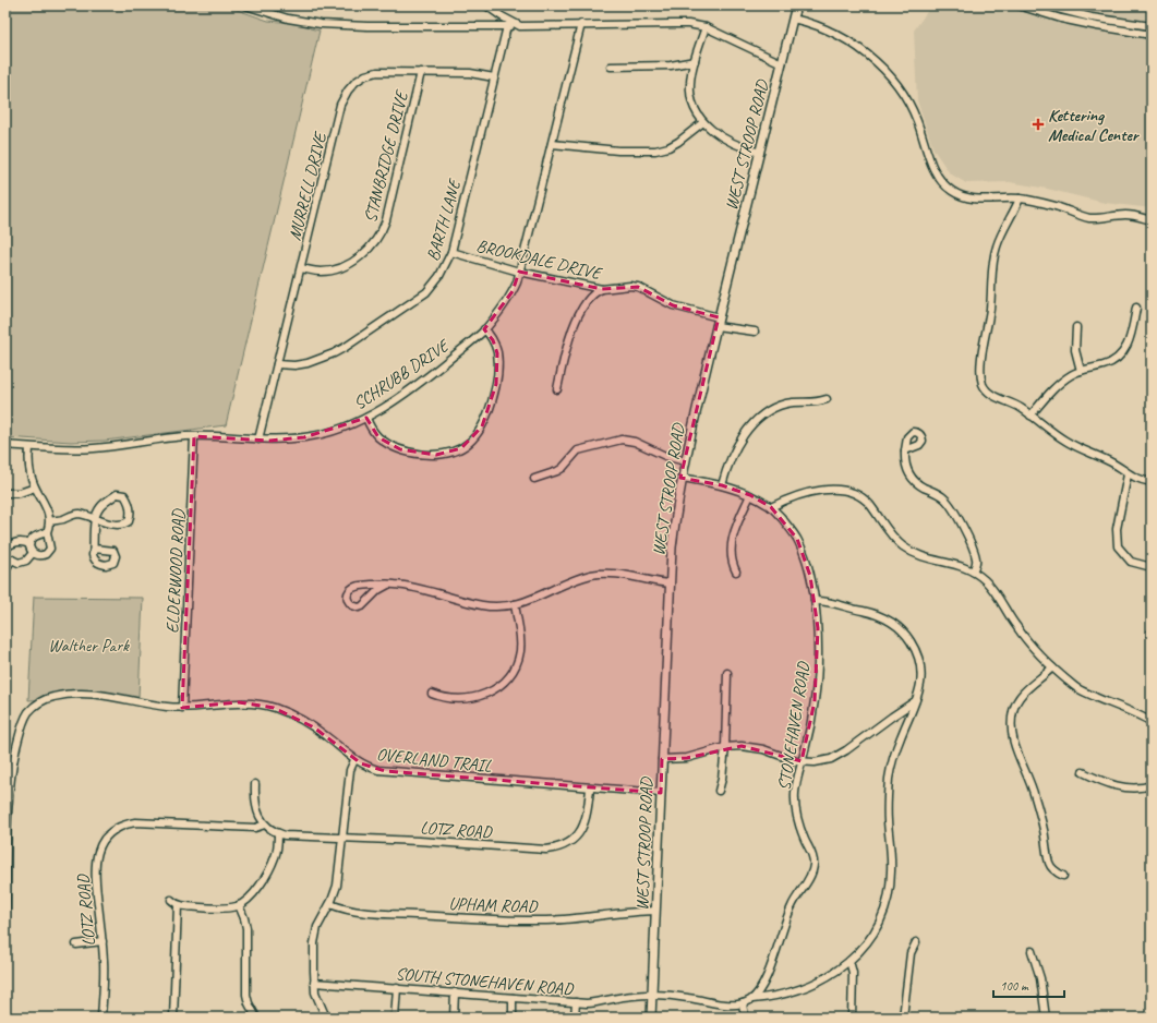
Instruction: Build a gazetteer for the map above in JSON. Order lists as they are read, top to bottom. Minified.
{"streets":{"main road":["WEST STROOP ROAD"],"street":["STANBRIDGE DRIVE","MURRELL DRIVE","BARTH LANE","BROOKDALE DRIVE","SCHRUBB DRIVE","ELDERWOOD ROAD","STONEHAVEN ROAD","OVERLAND TRAIL","LOTZ ROAD","UPHAM ROAD","SOUTH STONEHAVEN ROAD"]},"crossings":[["WEST STROOP ROAD","BROOKDALE DRIVE"],["WEST STROOP ROAD","STONEHAVEN ROAD"],["WEST STROOP ROAD","OVERLAND TRAIL"],["WEST STROOP ROAD","UPHAM ROAD"],["WEST STROOP ROAD","SOUTH STONEHAVEN ROAD"],["STANBRIDGE DRIVE","MURRELL DRIVE"],["MURRELL DRIVE","BARTH LANE"],["MURRELL DRIVE","SCHRUBB DRIVE"],["BARTH LANE","BROOKDALE DRIVE"],["BROOKDALE DRIVE","SCHRUBB DRIVE"],["SCHRUBB DRIVE","ELDERWOOD ROAD"],["ELDERWOOD ROAD","OVERLAND TRAIL"],["OVERLAND TRAIL","LOTZ ROAD"]],"parks":["Walther Park"],"places":{"health":["Kettering Medical Center"]},"scale_bar":"100 m"}
